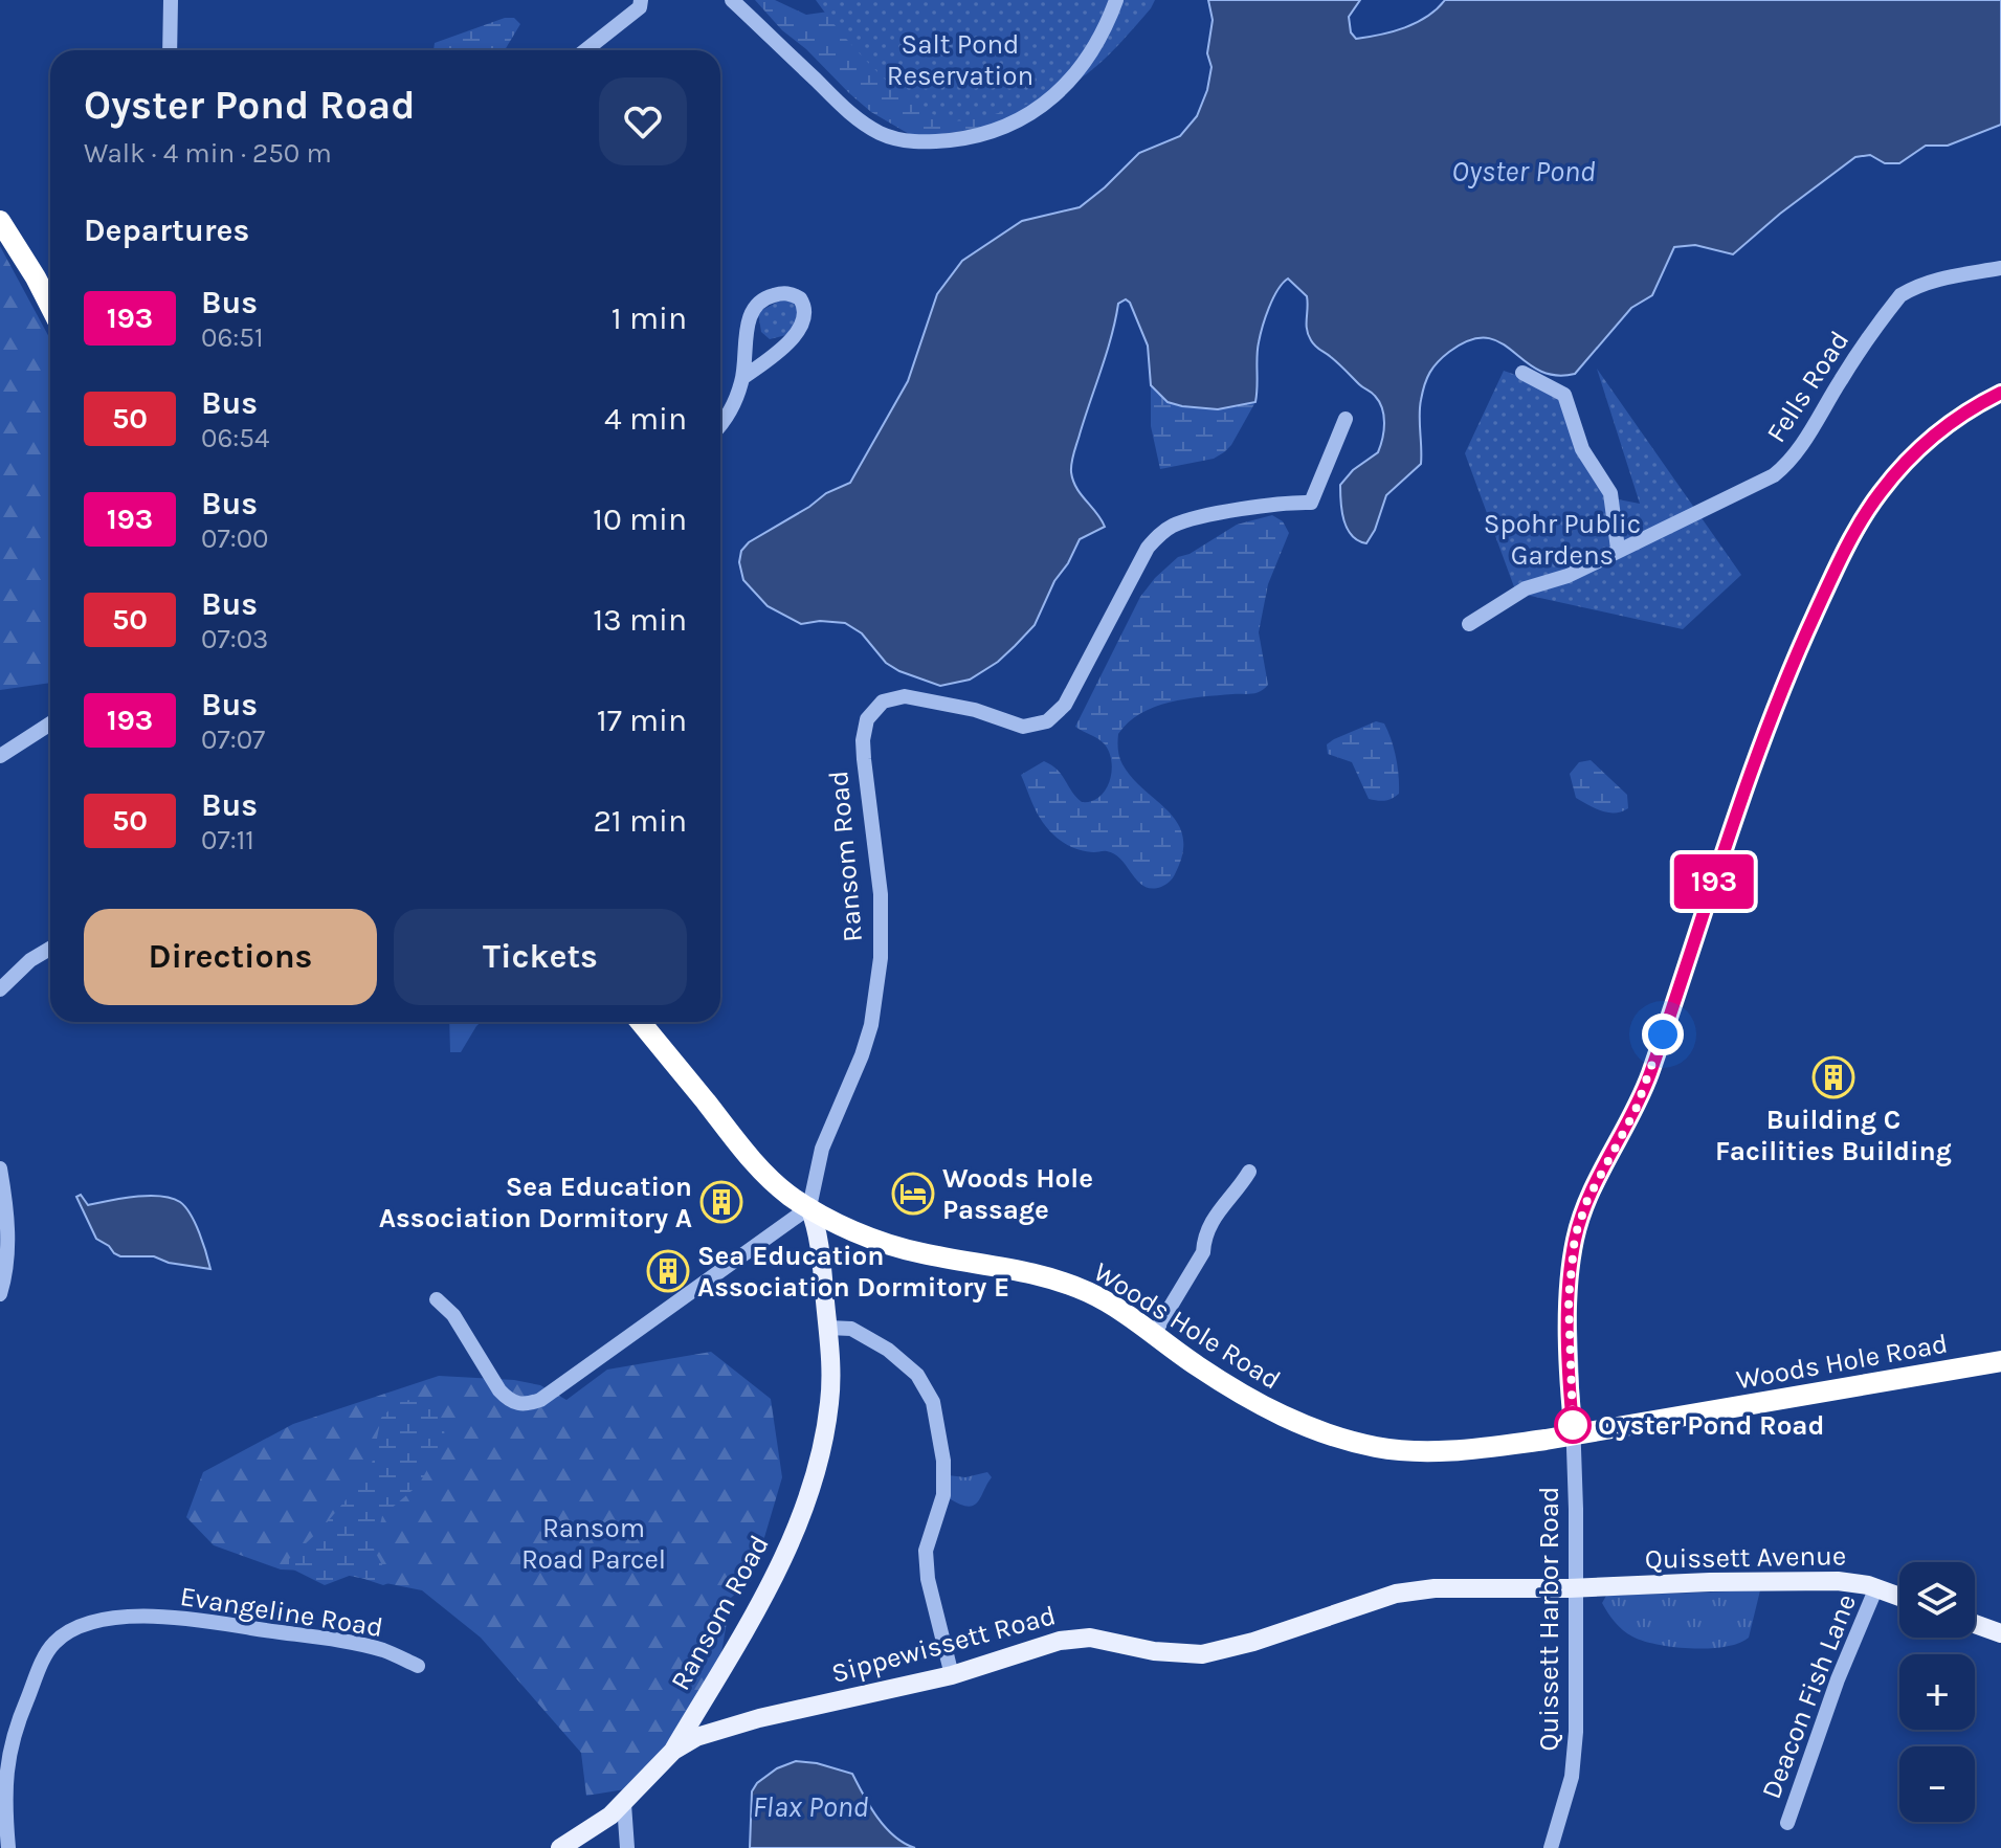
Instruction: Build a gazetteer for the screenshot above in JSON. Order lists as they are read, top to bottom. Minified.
{"streets":{"highway":["Woods Hole Road"],"main road":["Ransom Road","Quissett Avenue","Sippewissett Road"],"street":["Fells Road","Evangeline Road","Quissett Harbor Road","Deacon Fish Lane"]},"crossings":[["Ransom Road","Woods Hole Road"],["Ransom Road","Sippewissett Road"],["Woods Hole Road","Quissett Harbor Road"],["Quissett Avenue","Quissett Harbor Road"],["Quissett Avenue","Sippewissett Road"],["Quissett Avenue","Deacon Fish Lane"],["Quissett Harbor Road","Sippewissett Road"]],"water":["Oyster Pond","Flax Pond"],"parks":["Salt Pond Reservation","Spohr Public Gardens","Ransom Road Parcel"],"places":{"building":["Building C Facilities Building","Sea Education Association Dormitory A","Sea Education Association Dormitory E"],"hotel":["Woods Hole Passage"],"other":["Oyster Pond Road"]},"lines":["bus line 193"],"page":{"on_map":"193","heading":[["Oyster Pond Road","Walk · 4 min · 250 m"],"Departures"],"list":[{"mark":"193","name":"Bus","note":"06:51","value":"1 min"},{"mark":"50","name":"Bus","note":"06:54","value":"4 min"},{"mark":"193","name":"Bus","note":"07:00","value":"10 min"},{"mark":"50","name":"Bus","note":"07:03","value":"13 min"},{"mark":"193","name":"Bus","note":"07:07","value":"17 min"},{"mark":"50","name":"Bus","note":"07:11","value":"21 min"}],"buttons":["Directions","Tickets"],"map_buttons":["+","−"]}}
